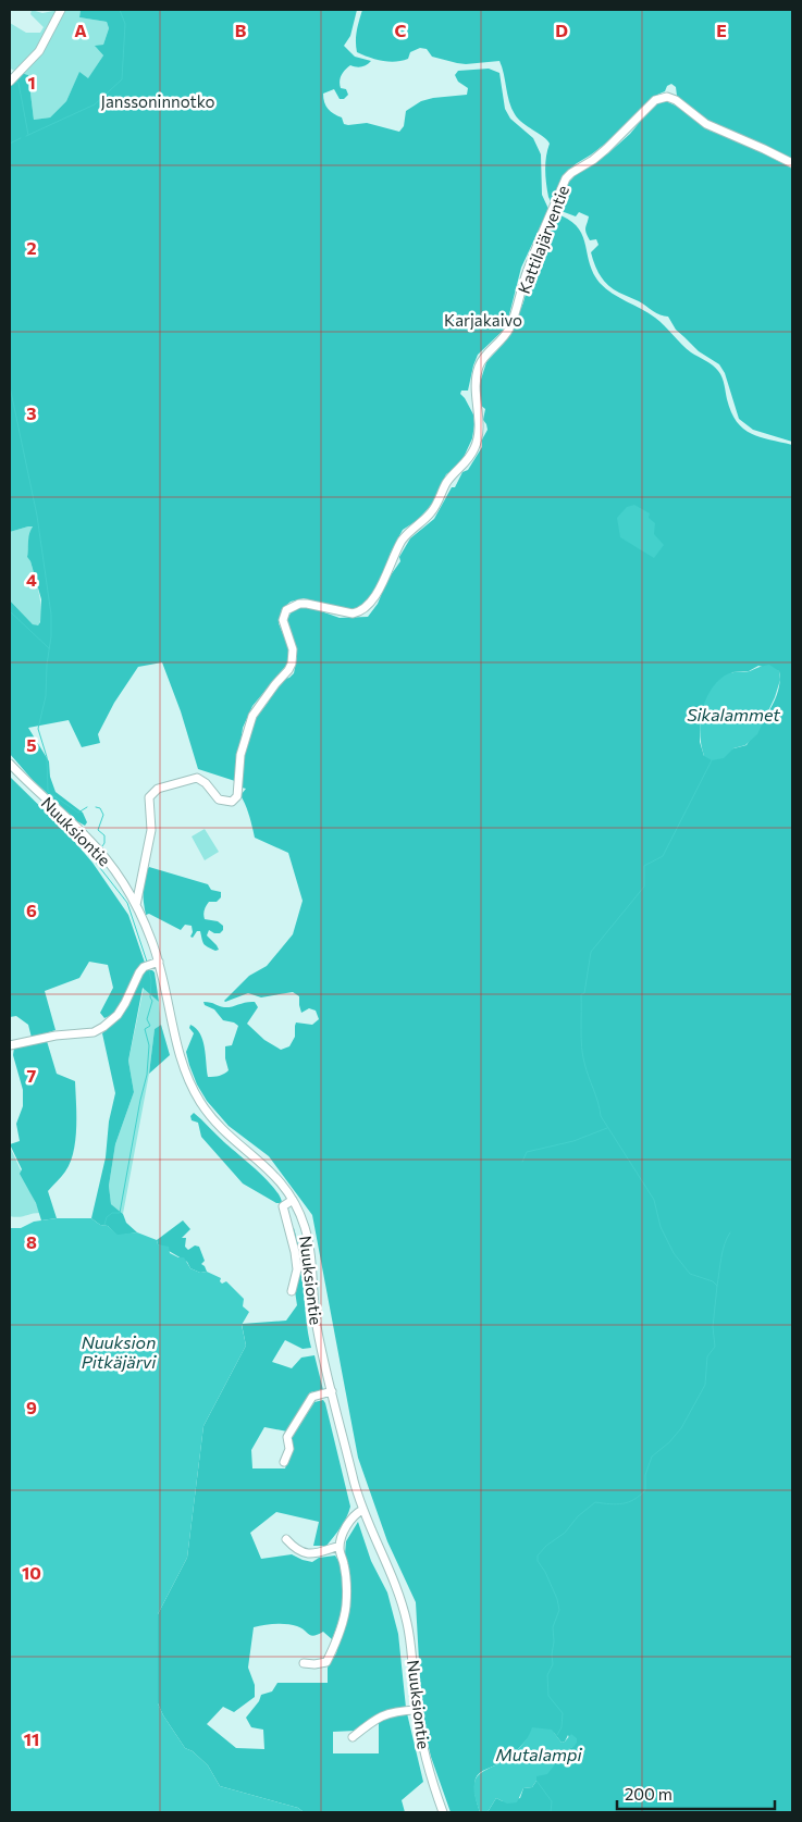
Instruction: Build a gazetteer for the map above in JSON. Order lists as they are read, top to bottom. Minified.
{"streets":{"street":["Kattilajärventie","Nuuksiontie"]},"crossings":[["Kattilajärventie","Nuuksiontie"]],"water":["Sikalammet","Nuuksion Pitkäjärvi","Mutalampi"],"parks":["Janssoninnotko","Karjakaivo"],"scale_bar":"200 m","grid":{"columns":["A","B","C","D","E"],"rows":["1","2","3","4","5","6","7","8","9","10","11"]}}
